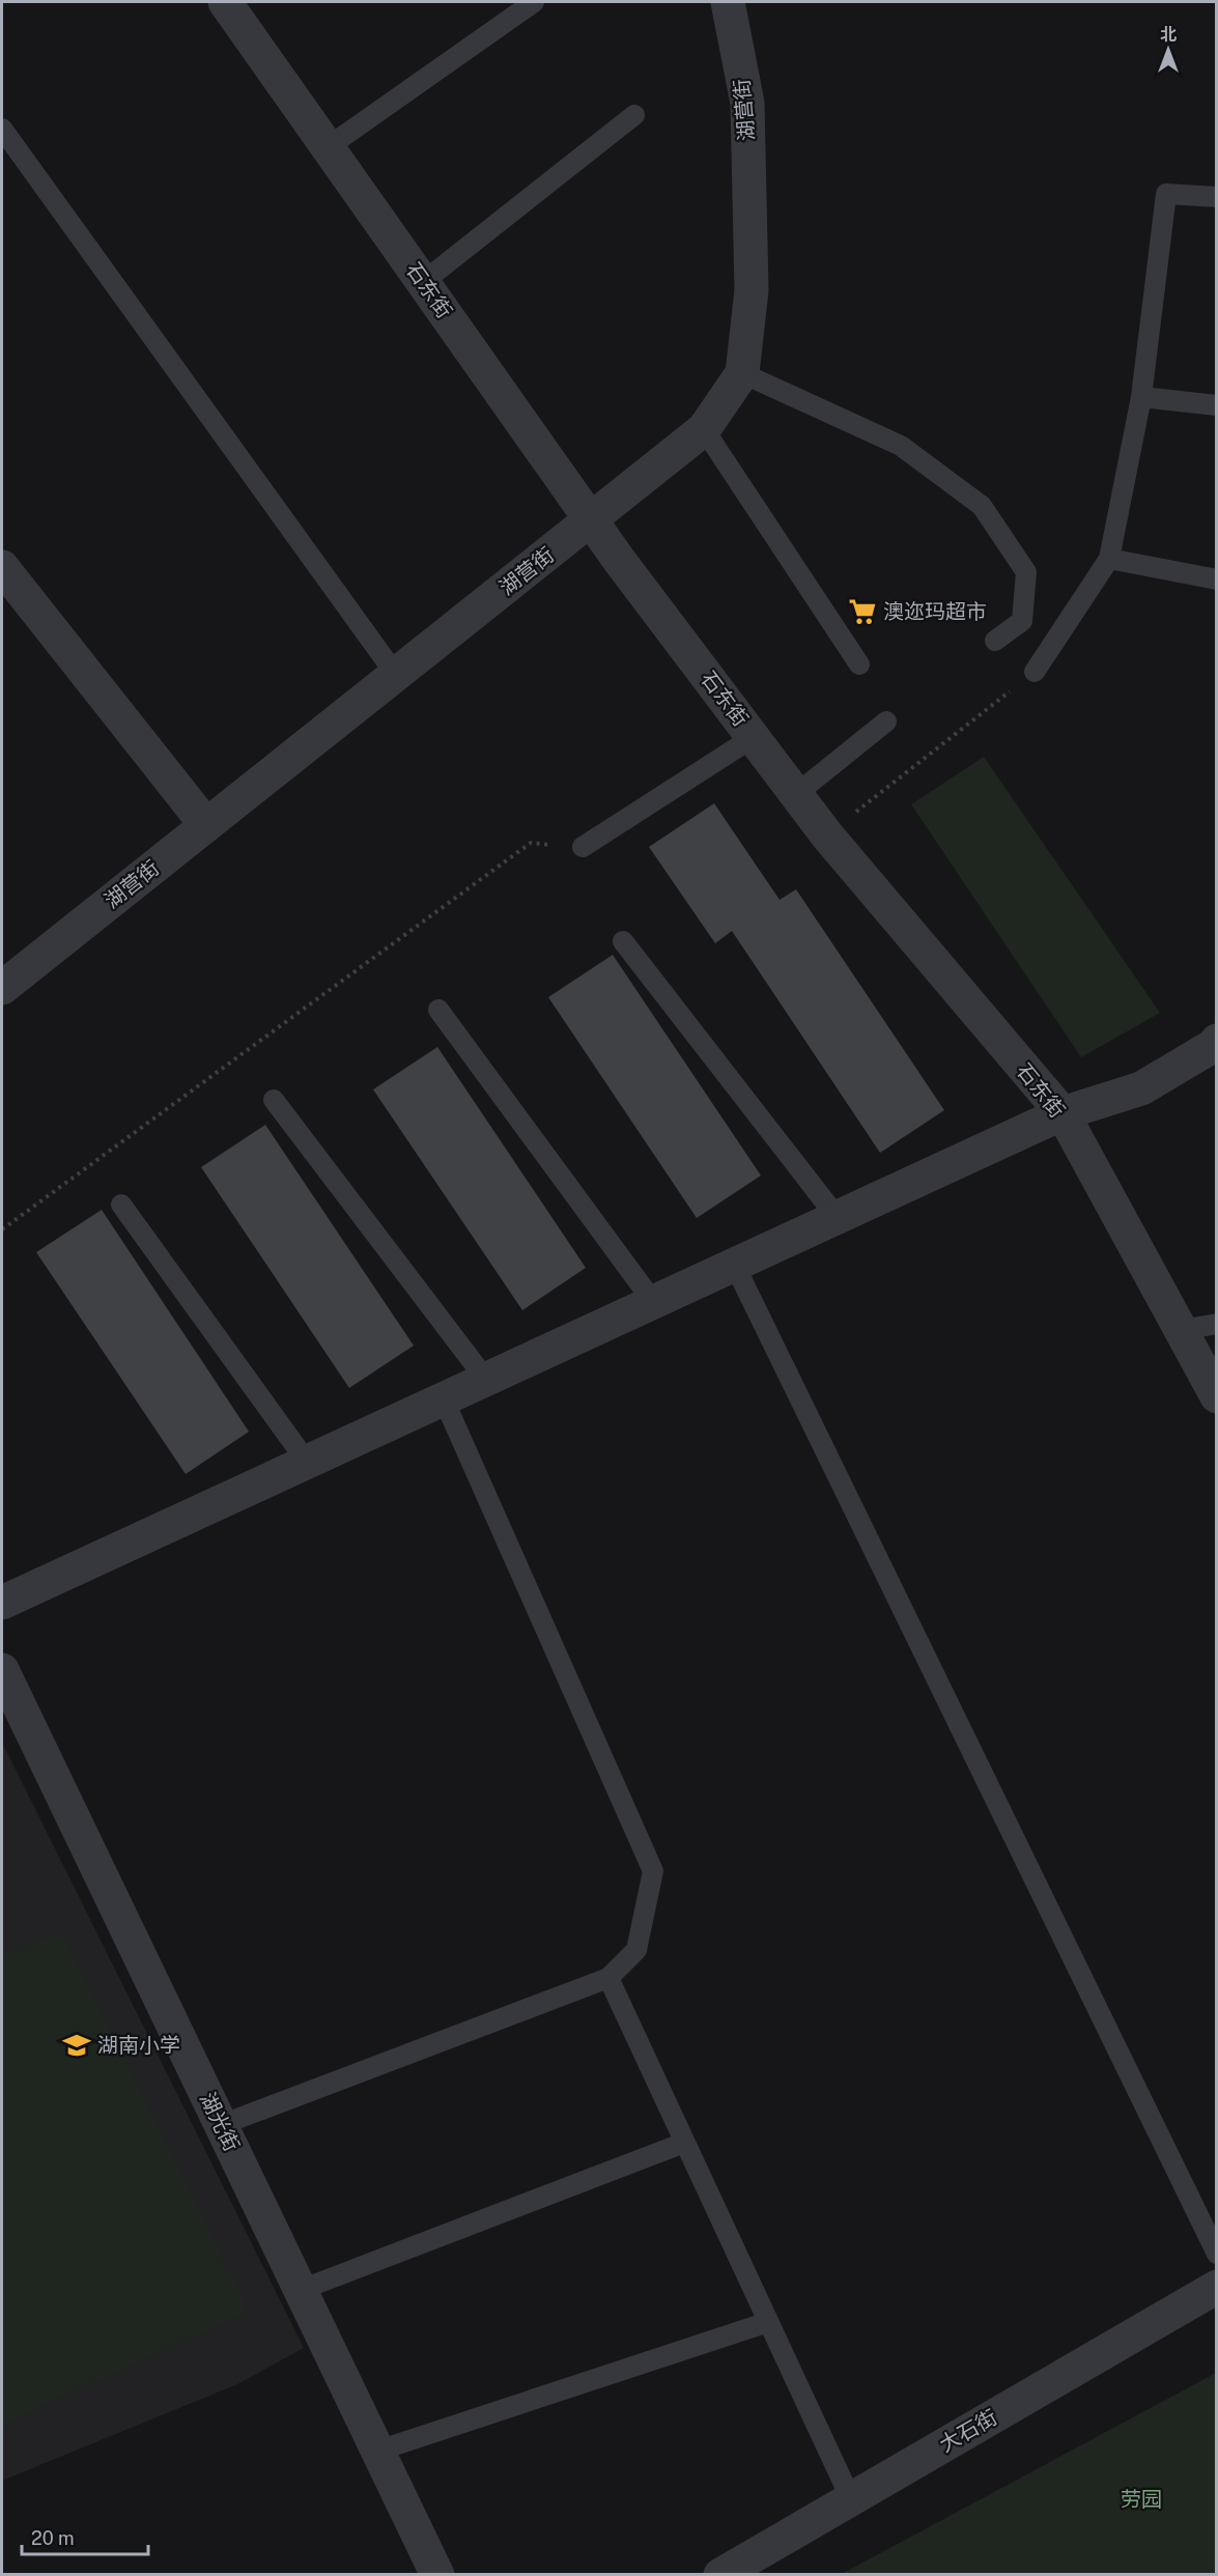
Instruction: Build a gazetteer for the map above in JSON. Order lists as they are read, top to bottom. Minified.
{"streets":{"street":["湖营街","石东街","湖光街","大石街"]},"crossings":[["湖营街","石东街"]],"parks":["劳园"],"places":{"supermarket":["澳迩玛超市"],"school or university":["湖南小学"]},"scale_bar":"20 m","north":"top"}
